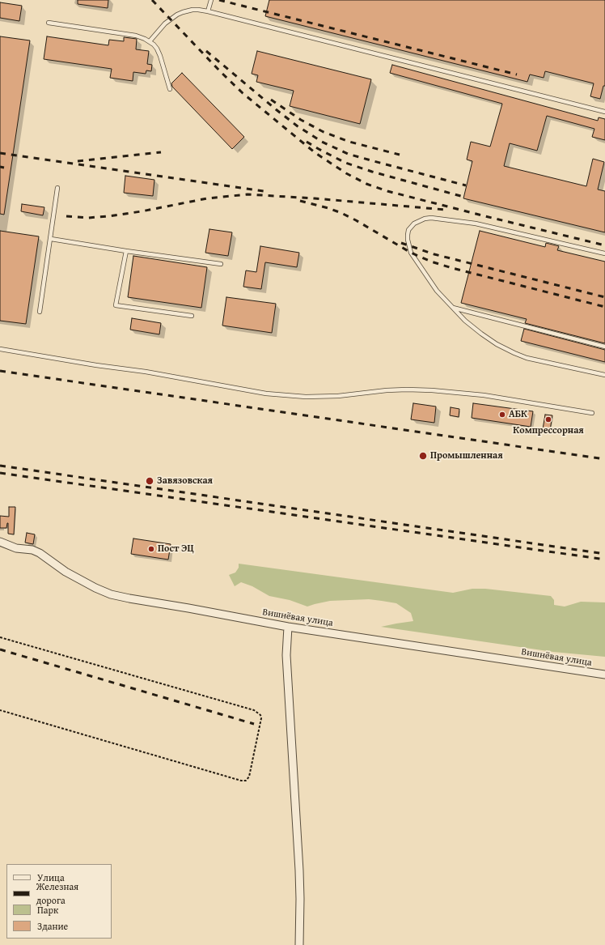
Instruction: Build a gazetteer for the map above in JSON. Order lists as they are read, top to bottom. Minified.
{"streets":{"street":["Вишнёвая улица"]},"places":["АБК","Компрессорная","Промышленная","Завязовская","Пост ЭЦ"],"legend":["Улица","Железная дорога","Парк","Здание"]}
